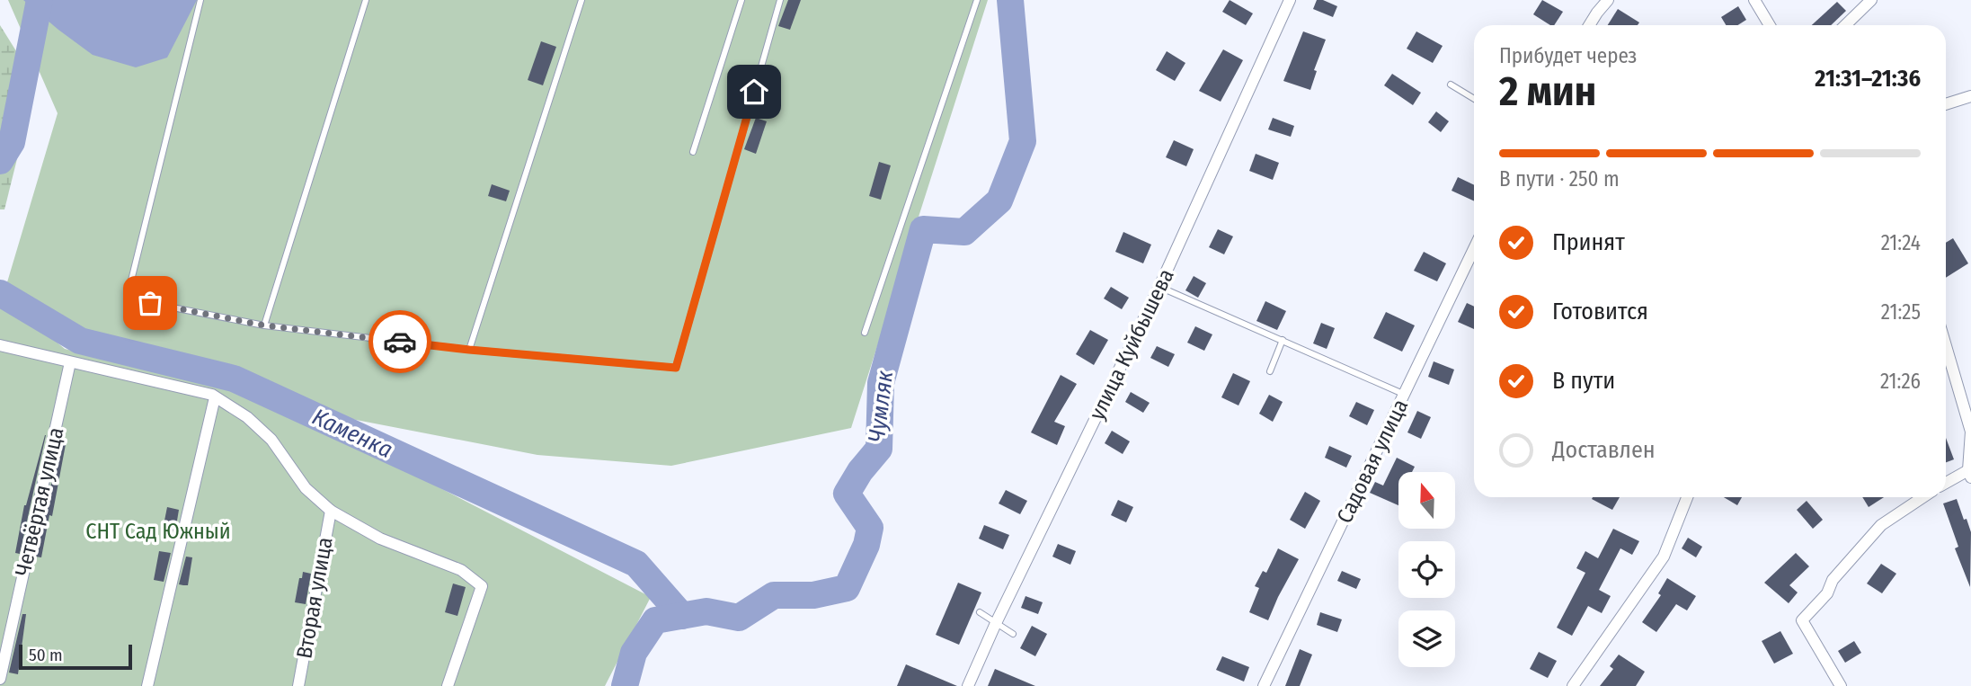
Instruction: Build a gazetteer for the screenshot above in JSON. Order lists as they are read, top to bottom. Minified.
{"streets":{"street":["улица Куйбышева","Садовая улица","Четвёртая улица","Вторая улица"]},"water":["Чумляк","Каменка"],"parks":["СНТ Сад Южный"],"scale_bar":"50 m","north":"top","page":{"heading":["2 мин","Прибудет через","21:31–21:36"],"bar":"В пути · 250 m","list":[["Принят","21:24"],["Готовится","21:25"],["В пути","21:26"],"Доставлен"],"scale":"50 m"}}
